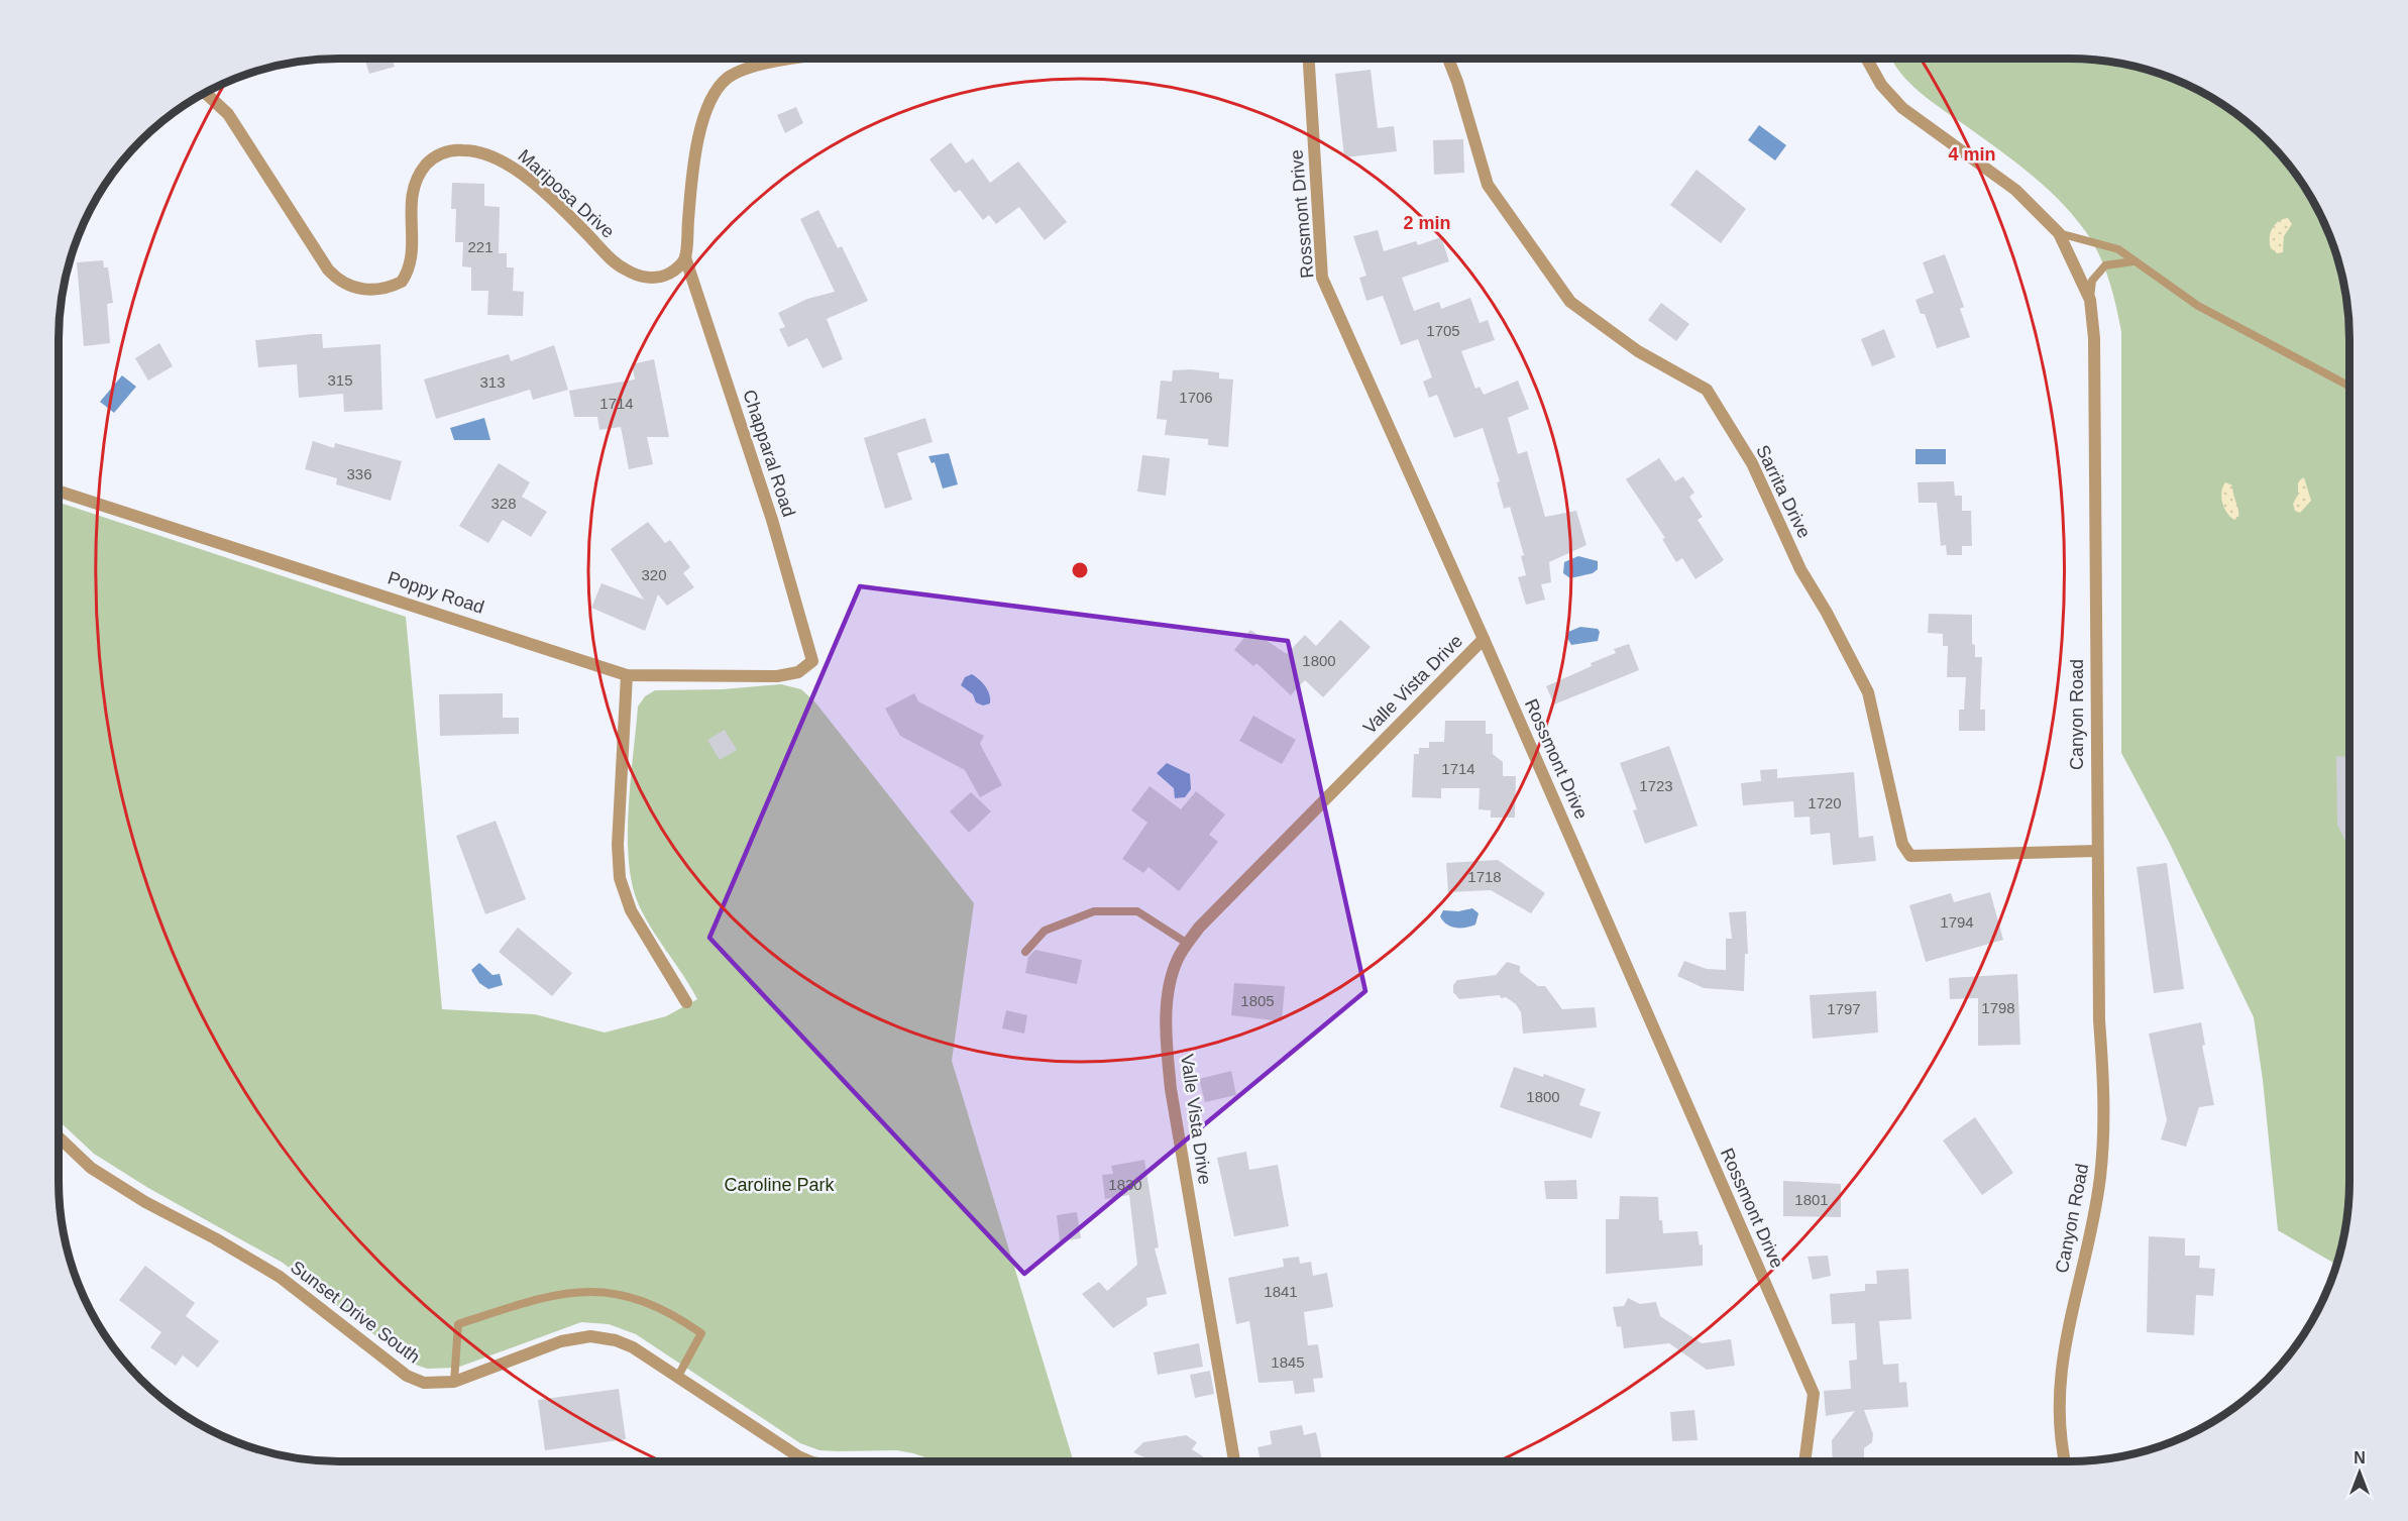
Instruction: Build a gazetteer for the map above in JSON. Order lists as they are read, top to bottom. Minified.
{"streets":{"street":["Mariposa Drive","Rossmont Drive","Chapparal Road","Sarrita Drive","Poppy Road","Valle Vista Drive","Canyon Road","Sunset Drive South"]},"crossings":[["Mariposa Drive","Chapparal Road"],["Rossmont Drive","Valle Vista Drive"],["Chapparal Road","Poppy Road"],["Sarrita Drive","Canyon Road"]],"parks":["Caroline Park"],"house_numbers":["221","1705","315","313","1706","1714","336","328","320","1800","1714","1723","1720","1718","1794","1805","1798","1797","1800","1830","1801","1841","1845"],"north":"top","rings":["4 min","2 min"]}
